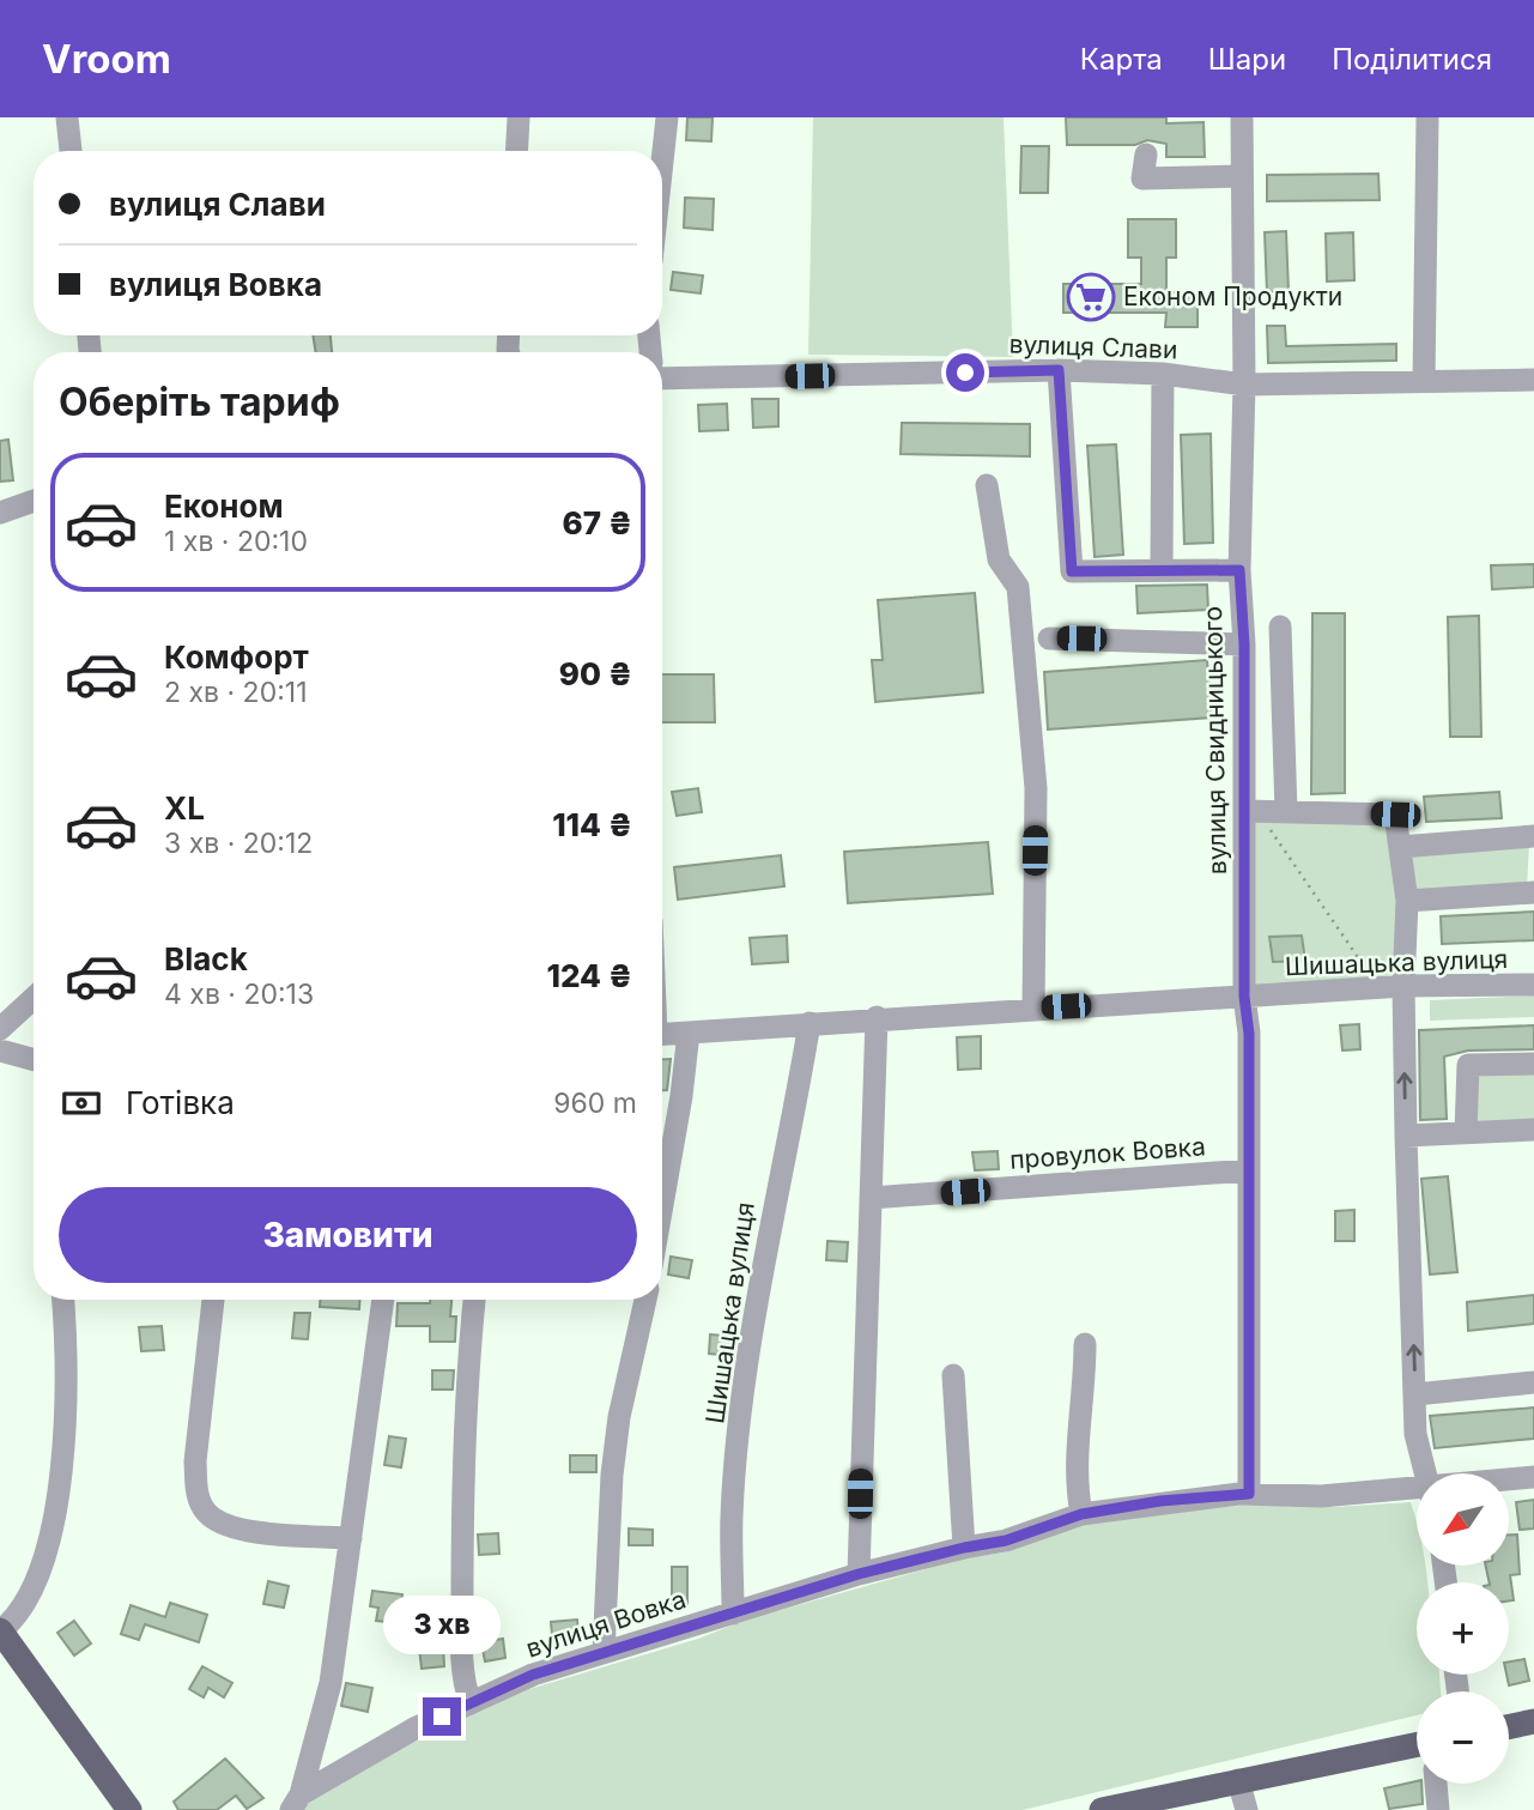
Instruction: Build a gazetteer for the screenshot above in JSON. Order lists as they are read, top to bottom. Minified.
{"streets":{"street":["вулиця Слави","вулиця Свидницького","Шишацька вулиця","провулок Вовка","вулиця Вовка"]},"crossings":[["вулиця Слави","вулиця Свидницького"],["вулиця Свидницького","Шишацька вулиця"],["вулиця Свидницького","провулок Вовка"],["вулиця Свидницького","вулиця Вовка"],["Шишацька вулиця","вулиця Вовка"]],"places":{"supermarket":["Економ Продукти"]},"north":"bottom left","page":{"header":"Vroom","nav":["Карта","Шари","Поділитися"],"banner":["вулиця Слави","вулиця Вовка"],"heading":"Оберіть тариф","list":[{"name":"Економ","note":"1 хв · 20:10","value":"67 ₴"},{"name":"Комфорт","note":"2 хв · 20:11","value":"90 ₴"},{"name":"XL","note":"3 хв · 20:12","value":"114 ₴"},{"name":"Black","note":"4 хв · 20:13","value":"124 ₴"}],"pay":["Готівка","960 m"],"buttons":"Замовити","map_buttons":["+","−"],"bubble":"3 хв"}}
